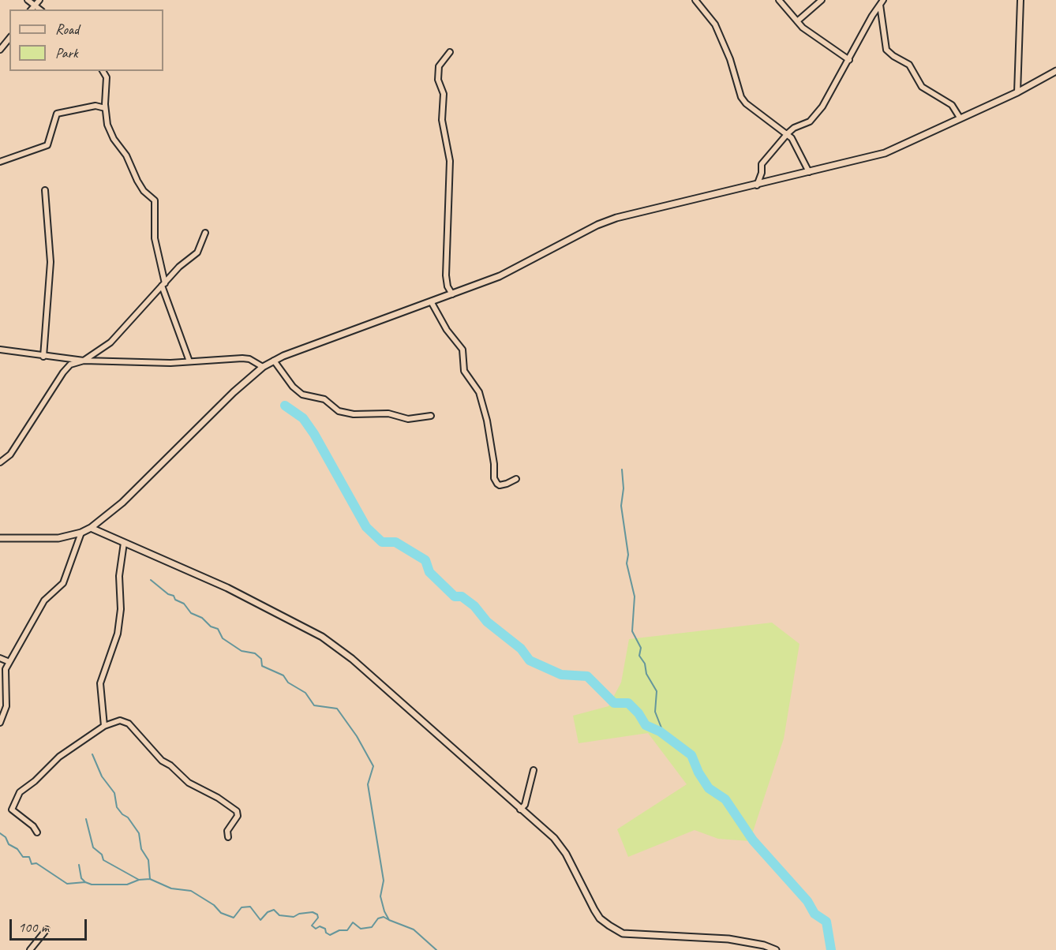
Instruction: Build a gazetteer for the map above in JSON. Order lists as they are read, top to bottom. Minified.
{"legend":["Road","Park"],"scale_bar":"100 m"}
